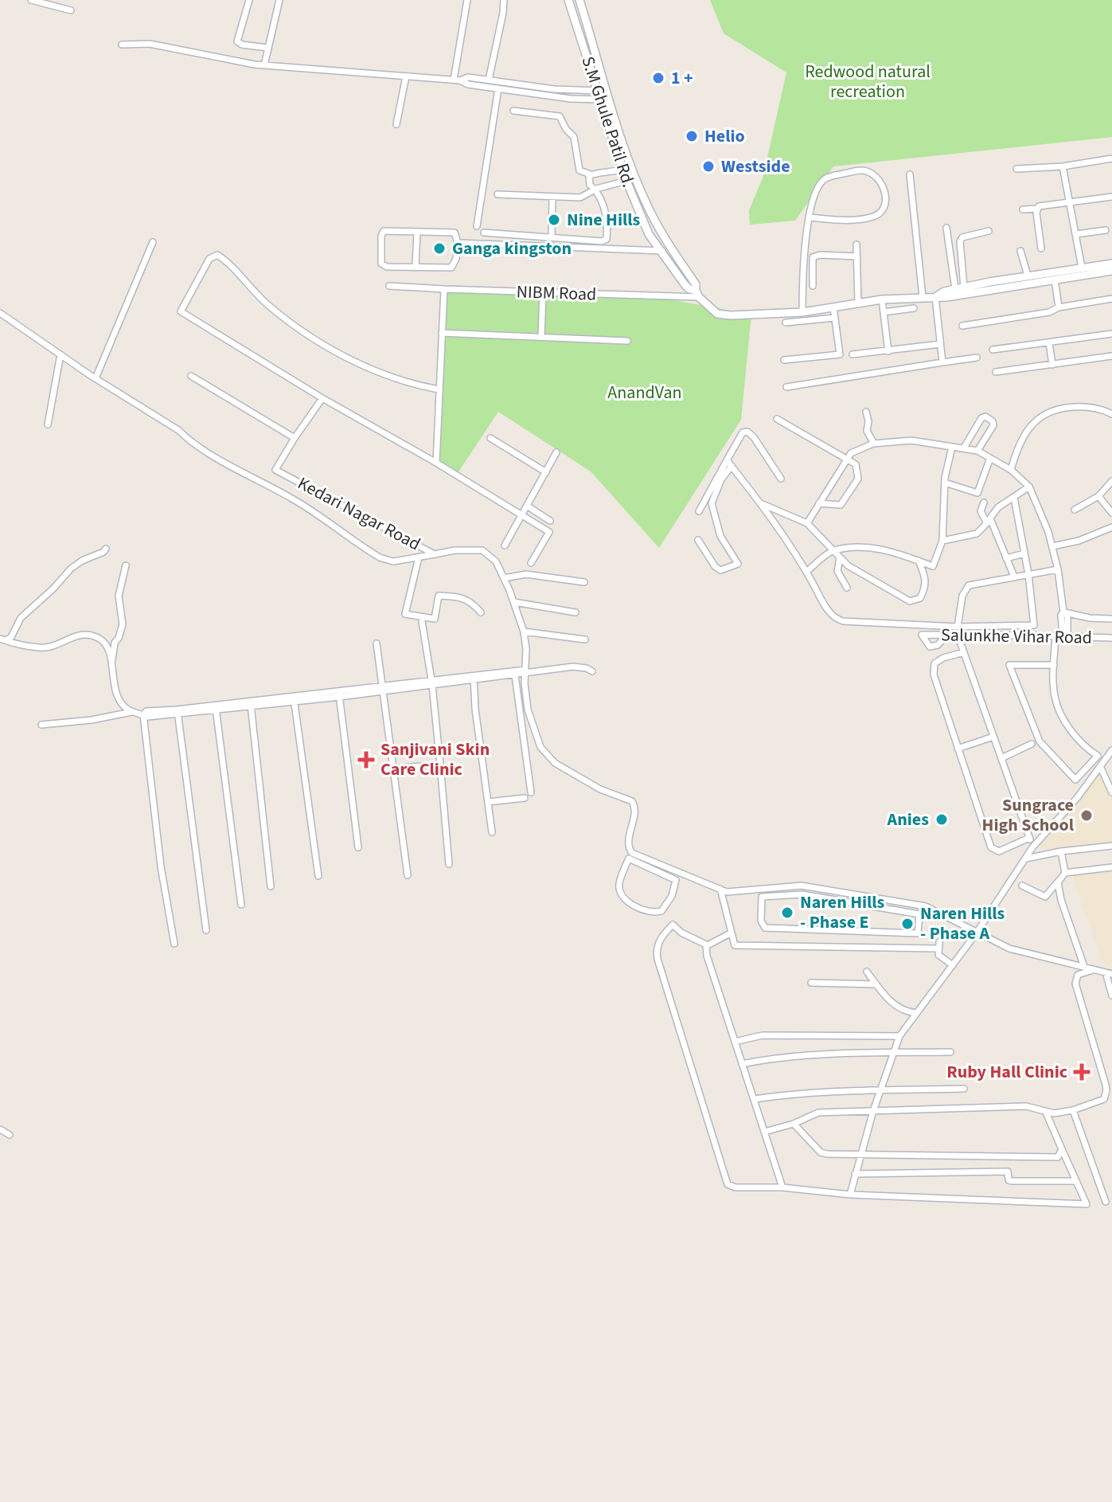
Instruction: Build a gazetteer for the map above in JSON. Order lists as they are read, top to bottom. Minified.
{"streets":{"street":["S.M Ghule Patil Rd.","NIBM Road","Kedari Nagar Road","Salunkhe Vihar Road"]},"crossings":[["S.M Ghule Patil Rd.","NIBM Road"]],"parks":["Redwood natural recreation","AnandVan"],"places":{"other":["1 +","Helio","Westside","Nine Hills","Ganga kingston","Sungrace High School","Anies","Naren Hills - Phase E","Naren Hills - Phase A"],"health":["Sanjivani Skin Care Clinic","Ruby Hall Clinic"]}}
